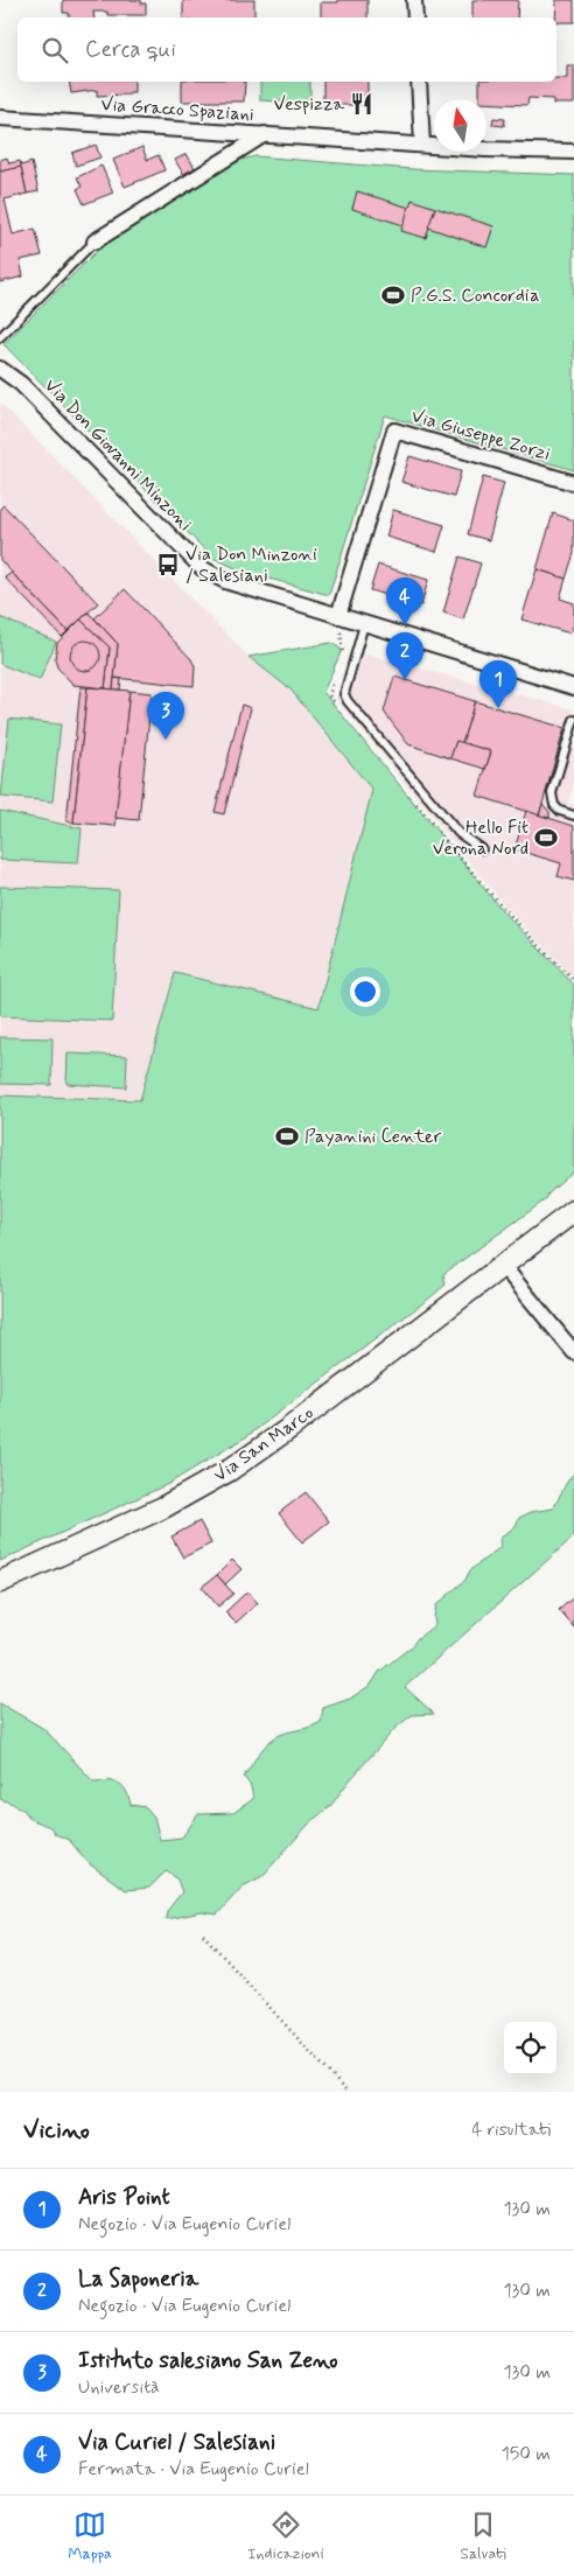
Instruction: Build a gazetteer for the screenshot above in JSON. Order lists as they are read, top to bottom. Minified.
{"streets":{"main road":["Via San Marco"],"street":["Via Gracco Spaziani","Via Giuseppe Zorzi","Via Don Giovanni Minzoni"]},"crossings":[["Via Giuseppe Zorzi","Via Don Giovanni Minzoni"]],"places":{"restaurant":["Vespizza"],"sports":["P.G.S. Concordia","Hello Fit Verona Nord","Payanini Center"],"bus stop":["Via Don Minzoni / Salesiani"]},"north":"top","page":{"search":"Cerca qui","pins":["4","2","1","3"],"heading":["Vicino","4 risultati"],"list":[{"mark":"1","name":"Aris Point","note":"Negozio · Via Eugenio Curiel","value":"130 m"},{"mark":"2","name":"La Saponeria","note":"Negozio · Via Eugenio Curiel","value":"130 m"},{"mark":"3","name":"Istituto salesiano San Zeno","note":"Università","value":"130 m"},{"mark":"4","name":"Via Curiel / Salesiani","note":"Fermata · Via Eugenio Curiel","value":"150 m"}],"nav":["Mappa","Indicazioni","Salvati"]}}
